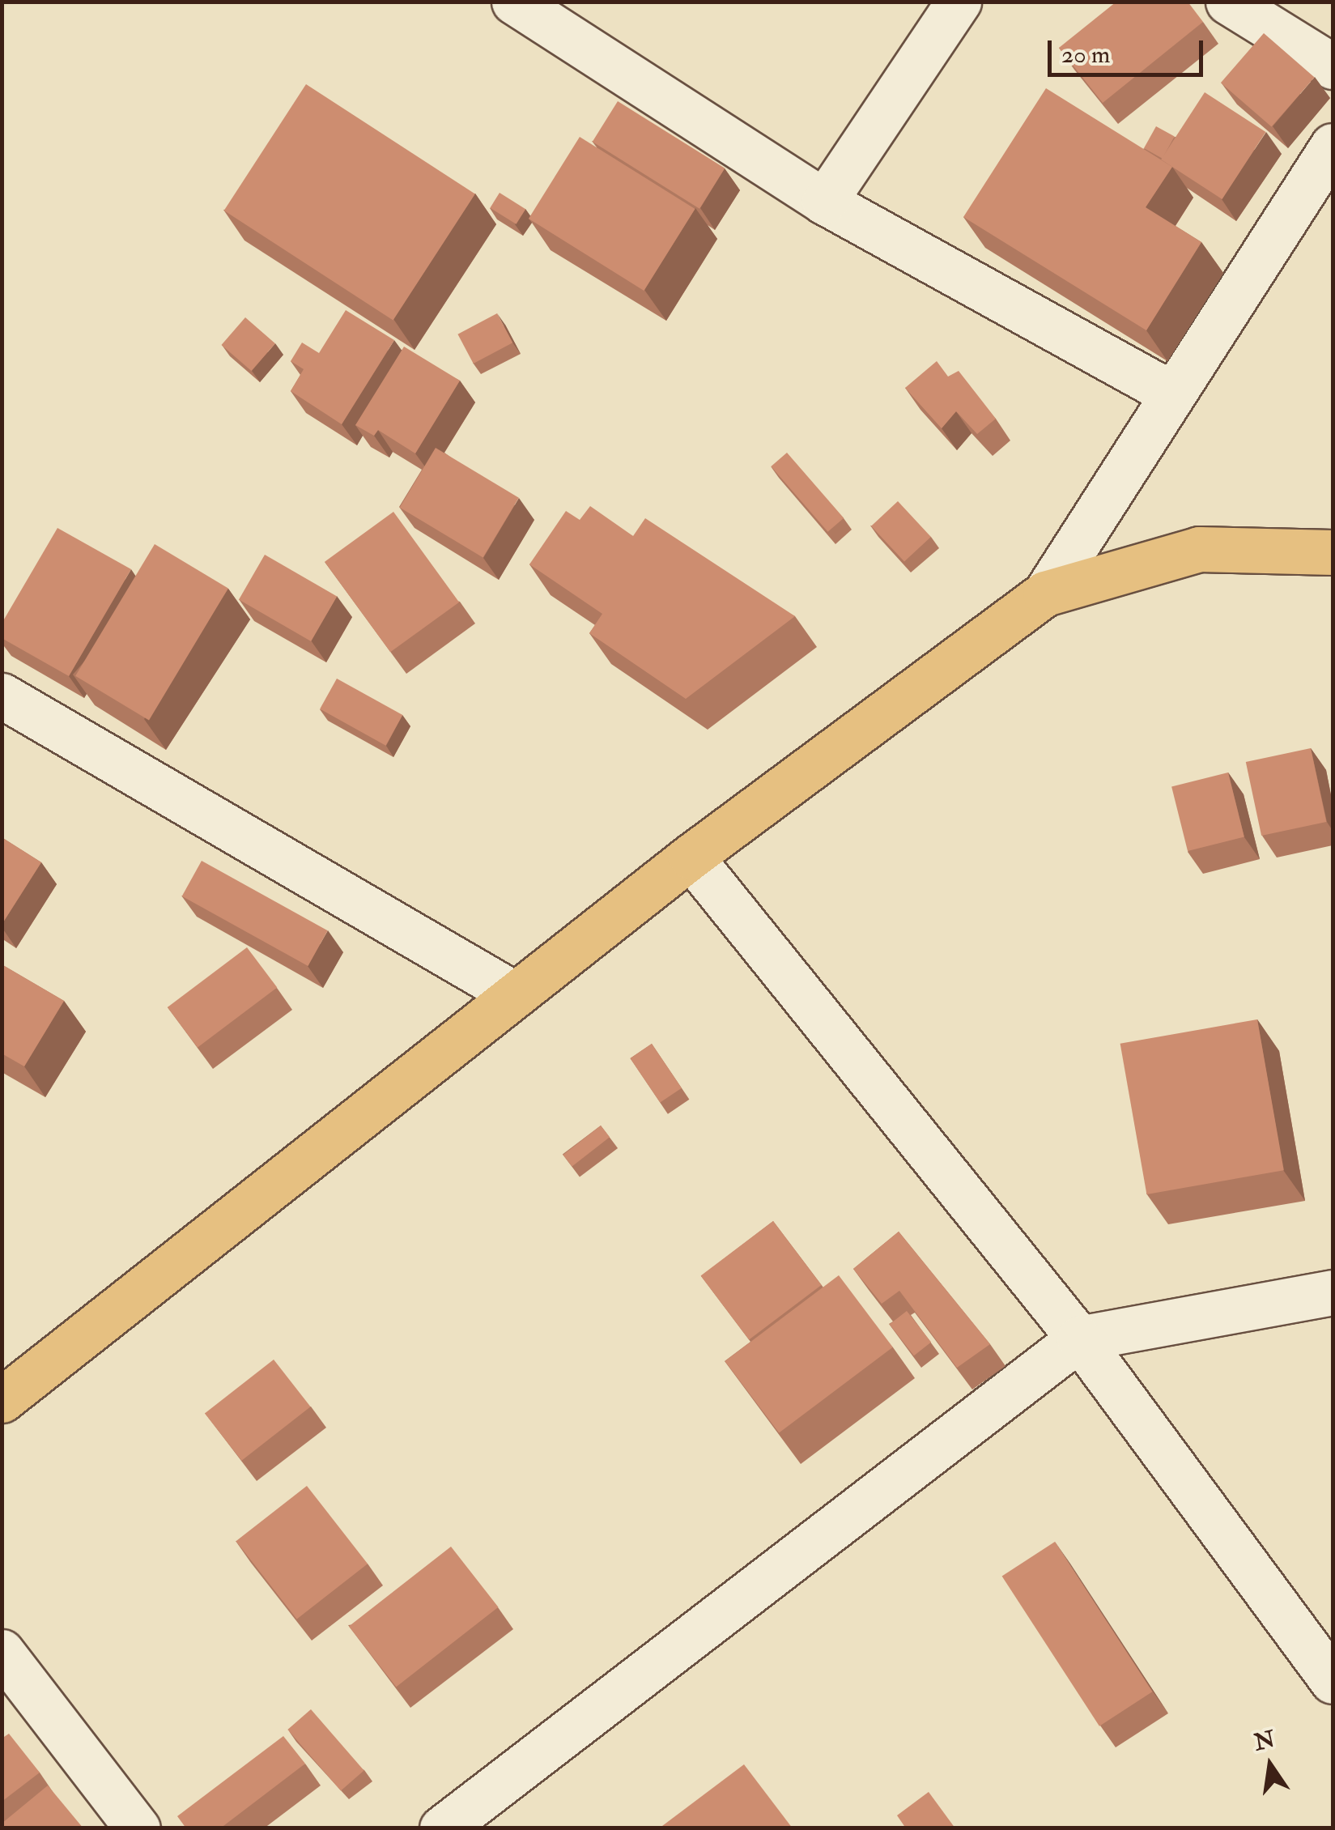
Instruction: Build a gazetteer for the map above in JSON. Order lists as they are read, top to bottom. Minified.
{"scale_bar":"20 m","north":"top"}
